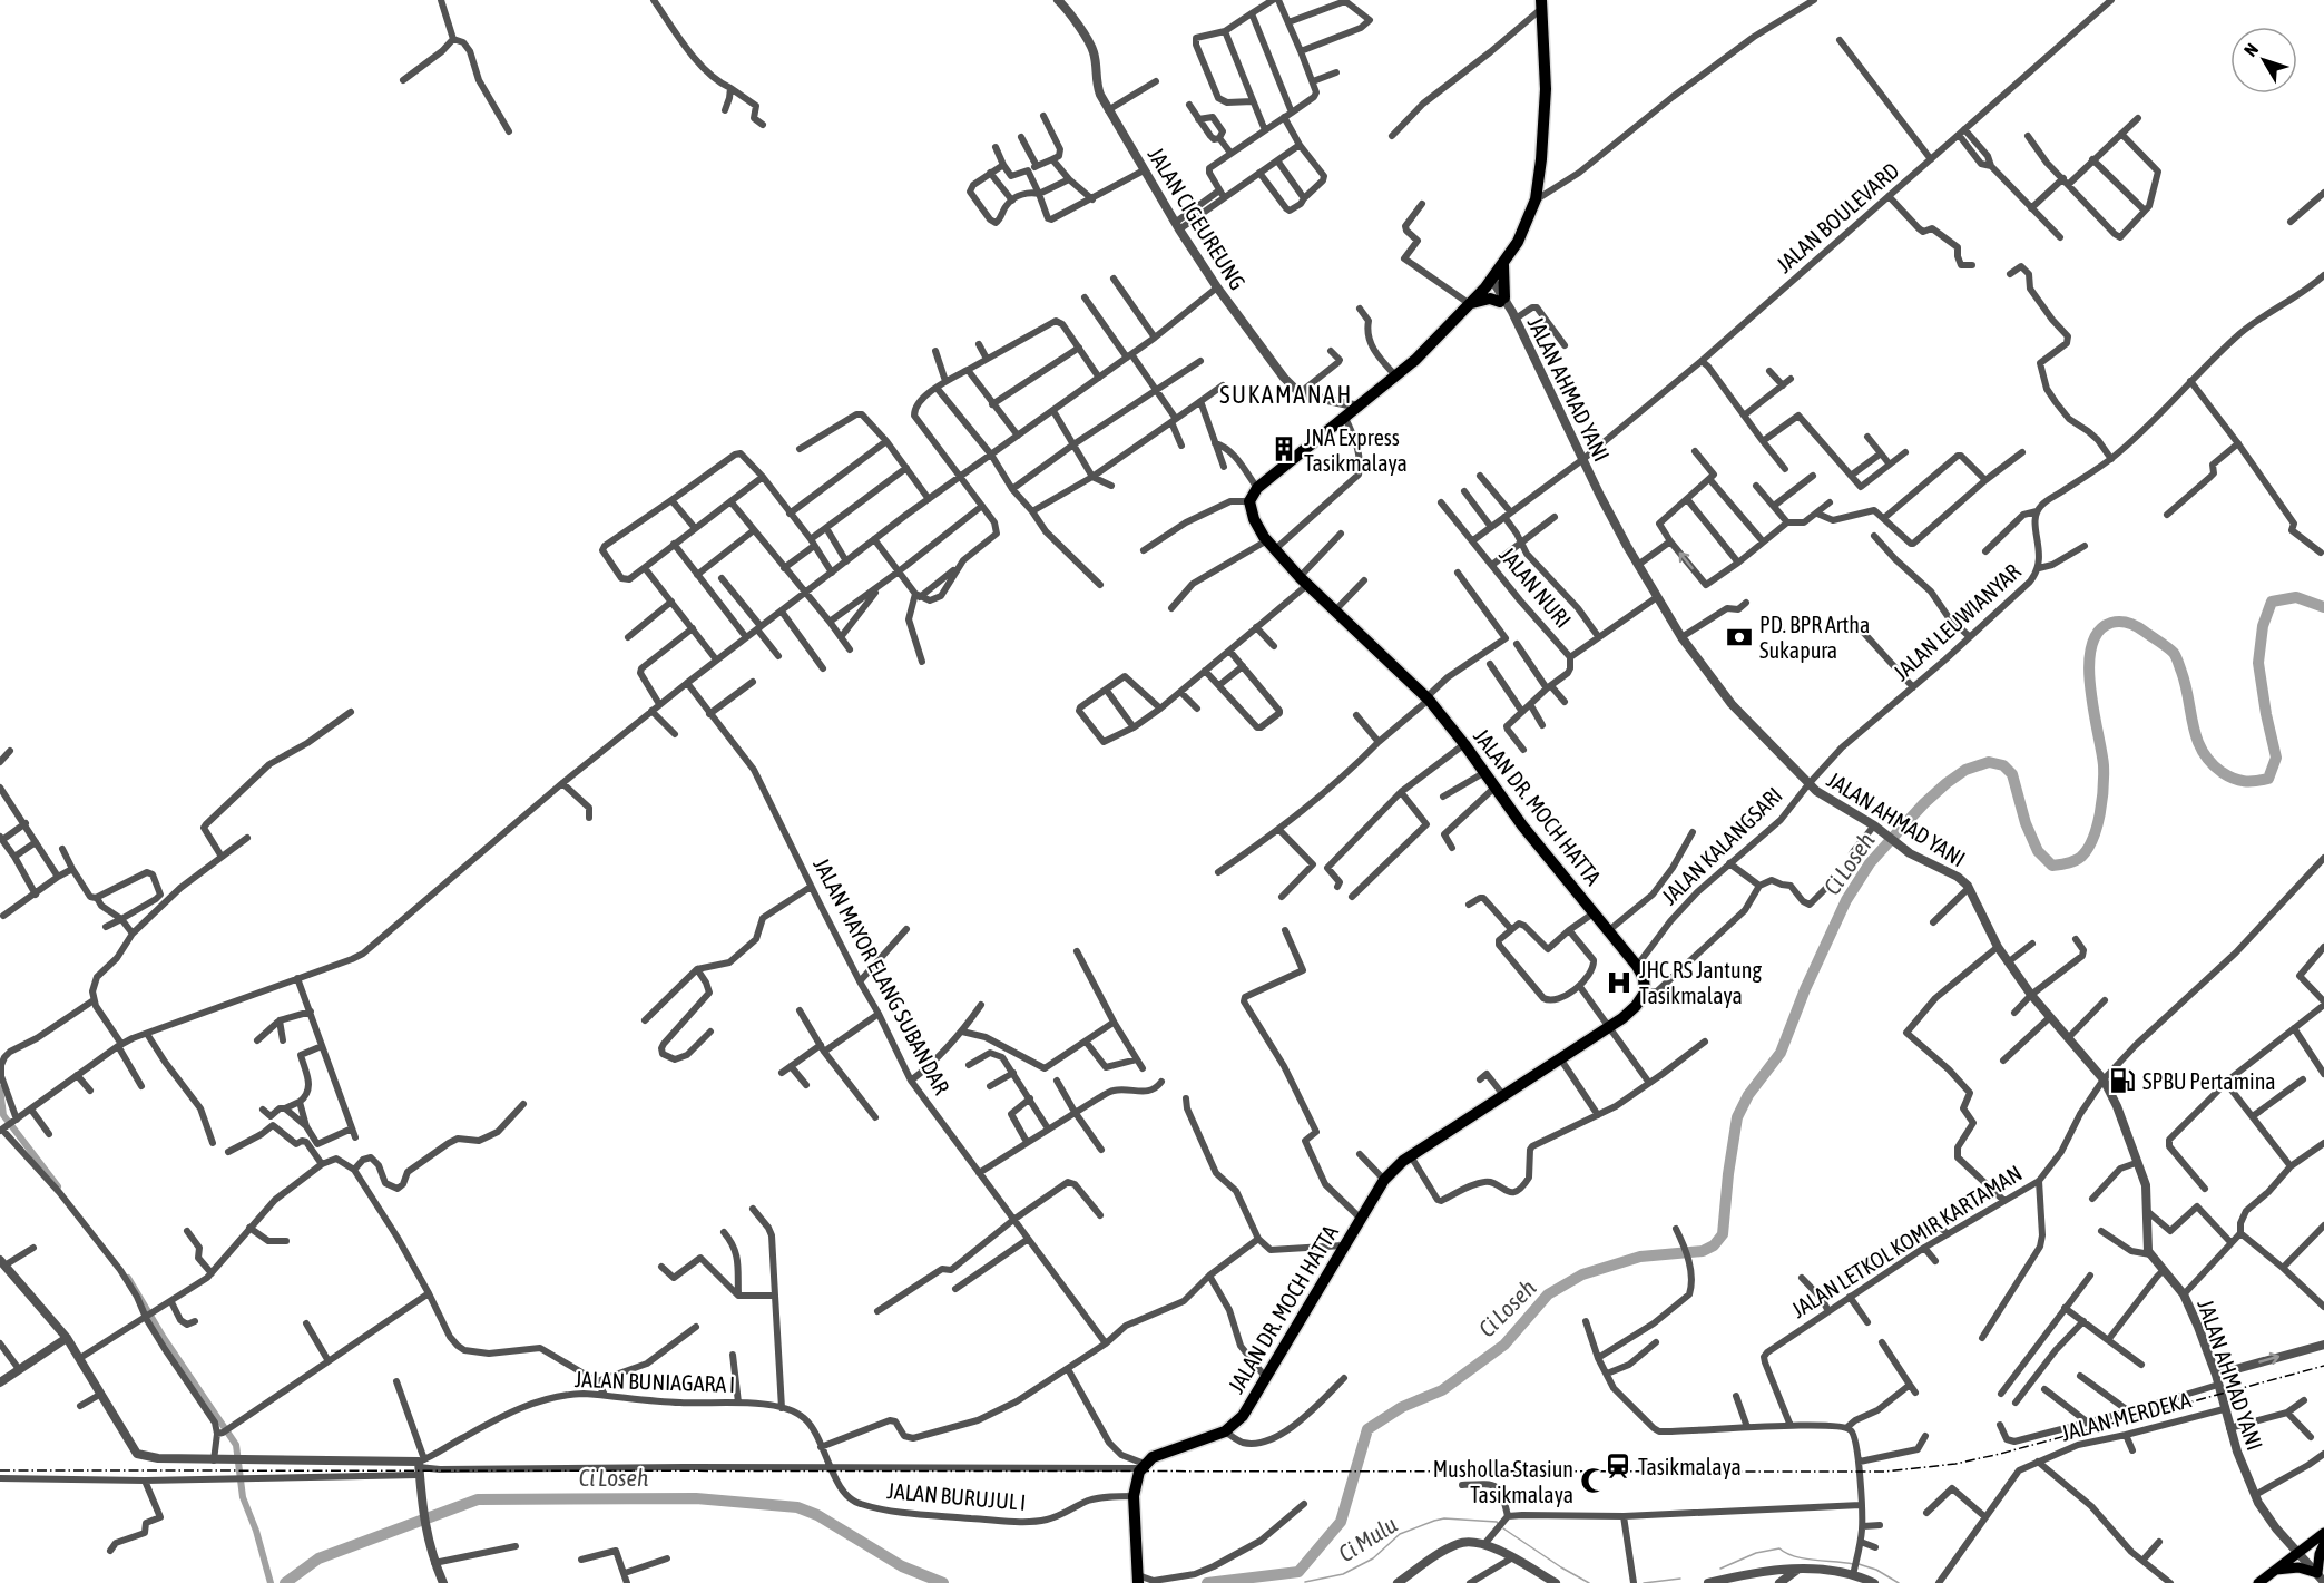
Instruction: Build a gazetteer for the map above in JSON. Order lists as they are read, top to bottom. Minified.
{"streets":{"highway":["JALAN DR. MOCH HATTA"],"street":["JALAN BOULEVARD","JALAN CIGEUREUNG","JALAN AHMAD YANI","JALAN NURI","JALAN LEUWIANYAR","JALAN KALANGSARI","JALAN MAYOR ELANG SUBANDAR","JALAN LETKOL KOMIR KARTAMAN","JALAN BUNIAGARA I","JALAN MERDEKA","JALAN BURUJUL I"]},"crossings":[["JALAN BOULEVARD","JALAN AHMAD YANI"],["JALAN BOULEVARD","JALAN NURI"],["JALAN AHMAD YANI","JALAN LEUWIANYAR"],["JALAN AHMAD YANI","JALAN KALANGSARI"],["JALAN AHMAD YANI","JALAN LETKOL KOMIR KARTAMAN"],["JALAN AHMAD YANI","JALAN MERDEKA"],["JALAN LEUWIANYAR","JALAN KALANGSARI"],["JALAN DR. MOCH HATTA","JALAN KALANGSARI"],["JALAN BUNIAGARA I","JALAN BURUJUL I"]],"districts":["SUKAMANAH"],"water":["Ci Loseh","Ci Mulu"],"places":{"building":["JNA Express Tasikmalaya"],"bank":["PD. BPR Artha Sukapura"],"hospital":["JHC RS Jantung Tasikmalaya"],"fuel station":["SPBU Pertamina"],"station":["Tasikmalaya"],"mosque":["Musholla Stasiun Tasikmalaya"]},"north":"top left"}
